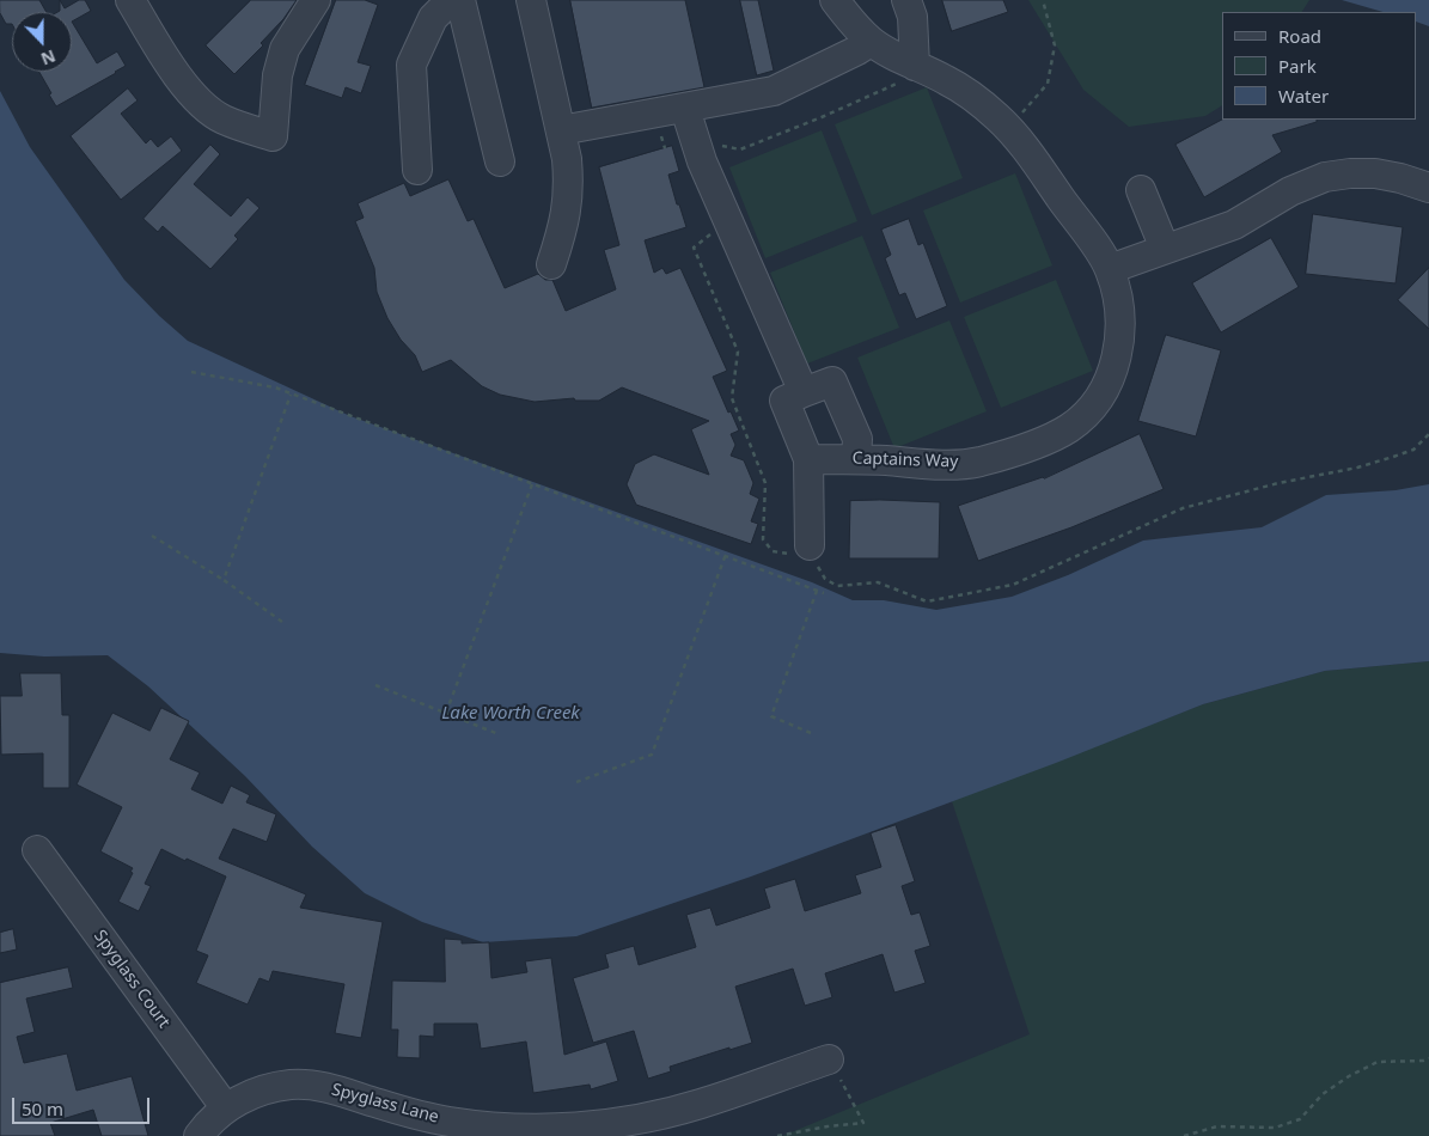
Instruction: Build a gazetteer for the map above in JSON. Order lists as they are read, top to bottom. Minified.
{"streets":{"street":["Captains Way","Spyglass Court","Spyglass Lane"]},"crossings":[["Spyglass Court","Spyglass Lane"]],"water":["Lake Worth Creek"],"legend":["Road","Park","Water"],"scale_bar":"50 m","north":"bottom"}
